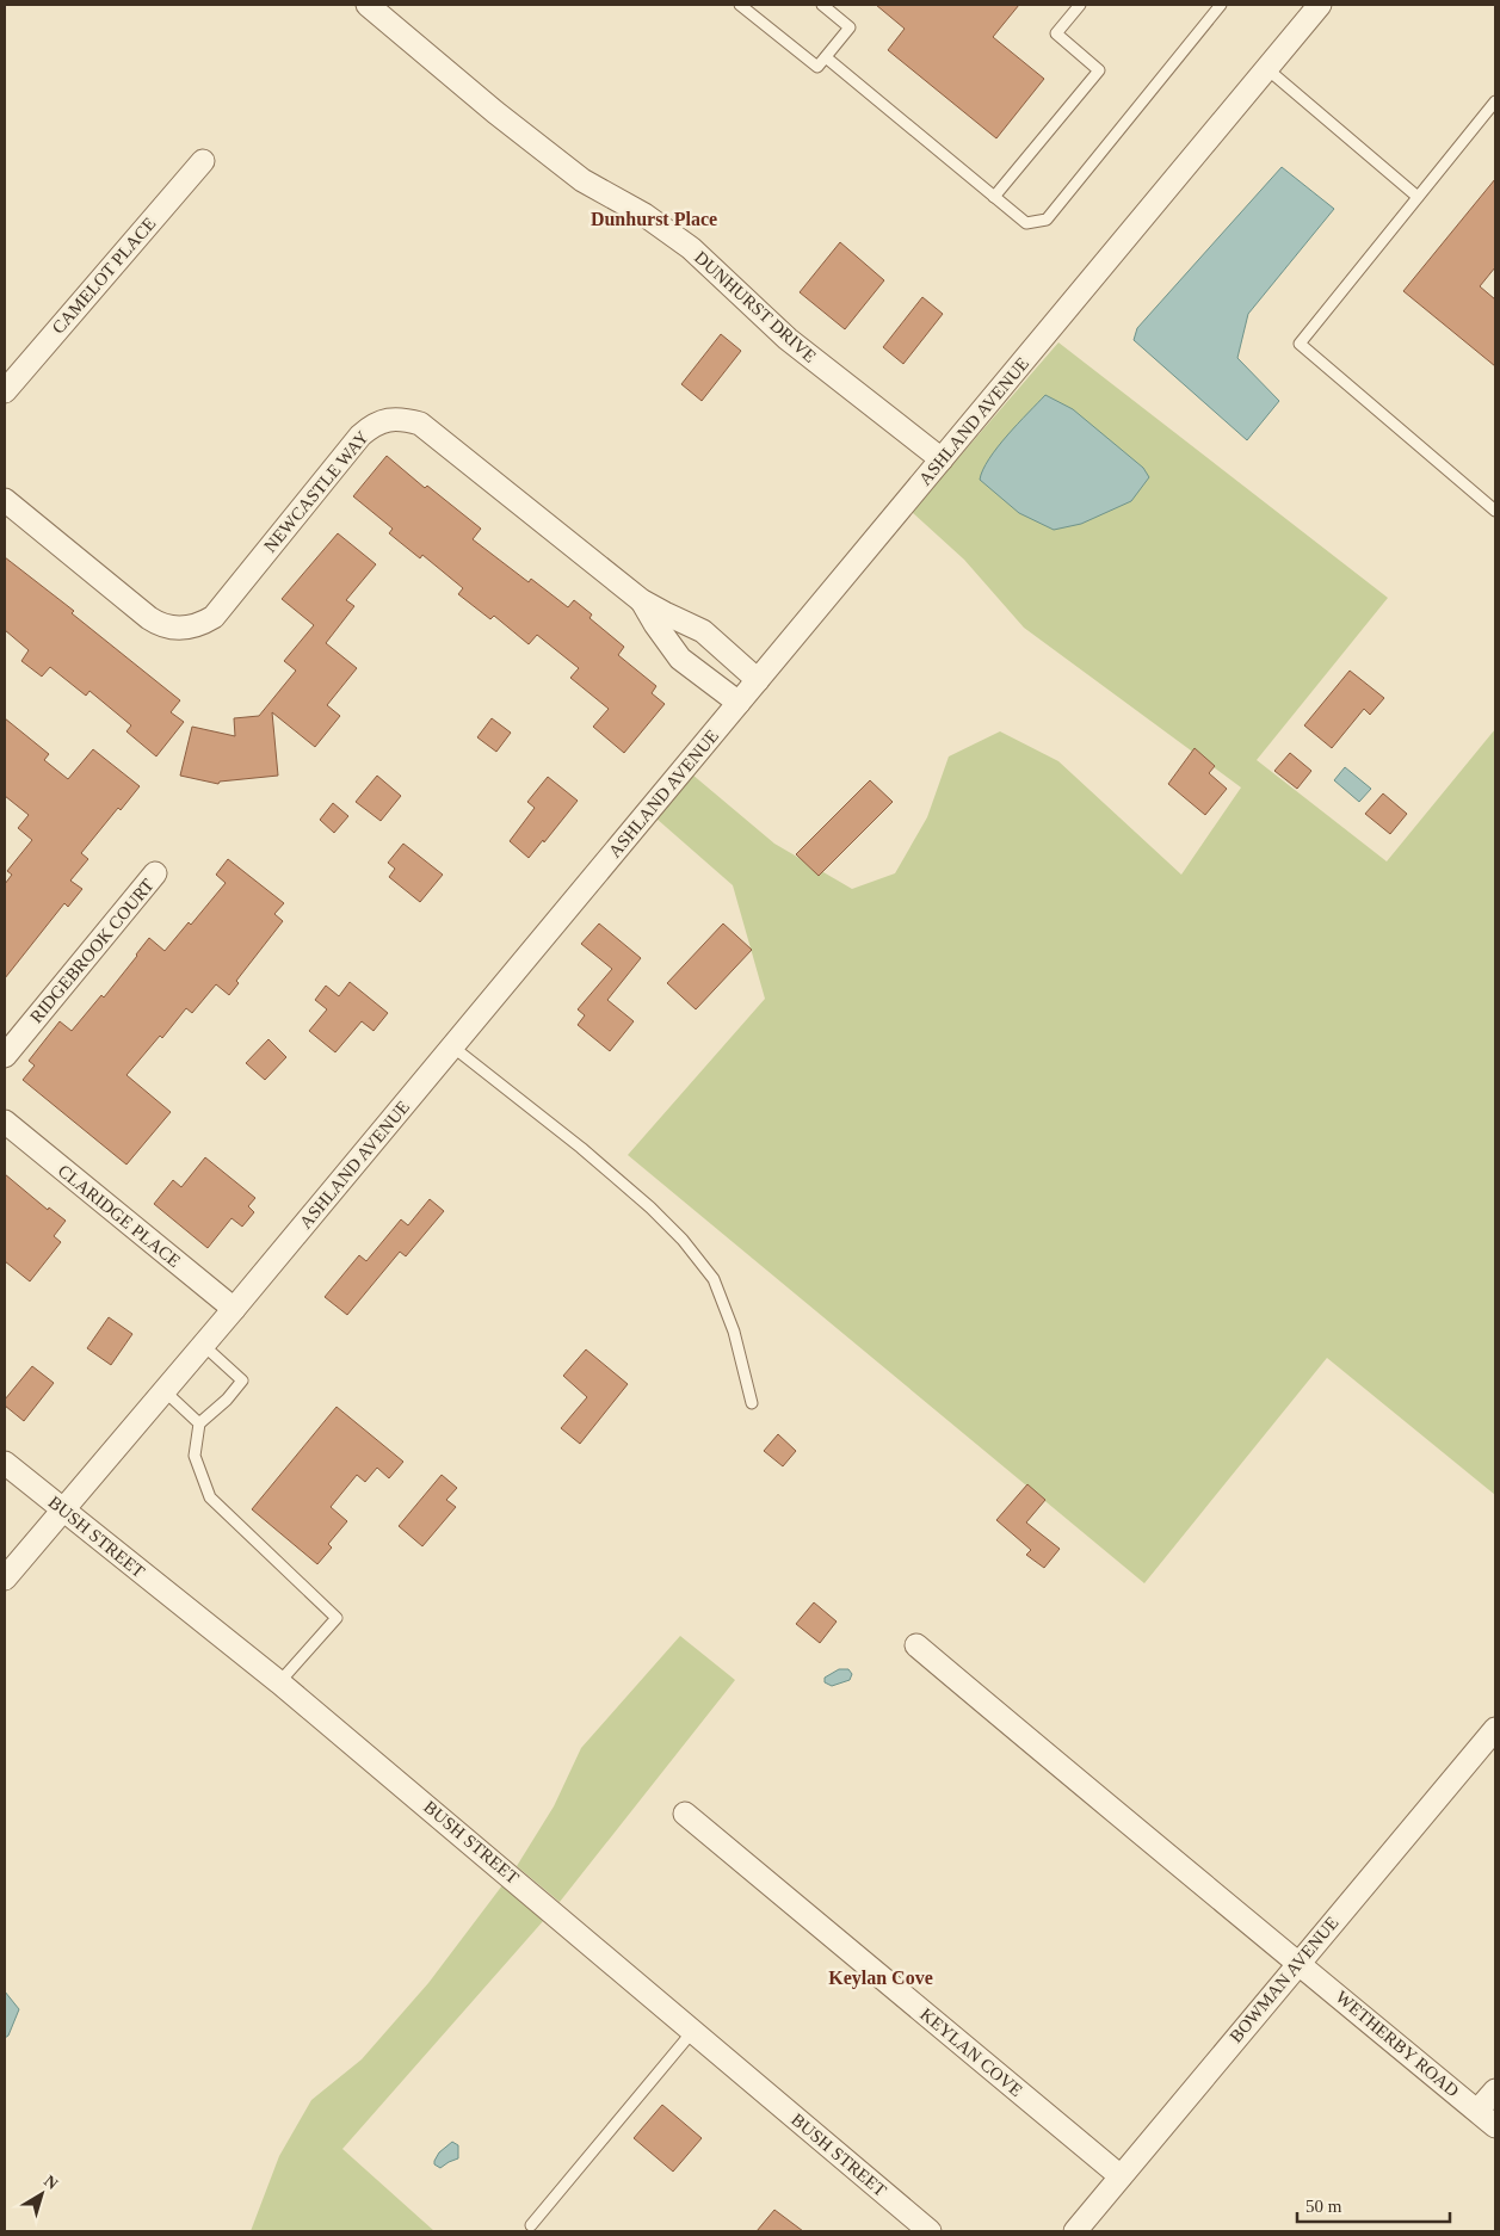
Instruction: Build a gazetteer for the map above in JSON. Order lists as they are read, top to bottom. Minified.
{"streets":{"street":["CAMELOT PLACE","DUNHURST DRIVE","ASHLAND AVENUE","NEWCASTLE WAY","RIDGEBROOK COURT","CLARIDGE PLACE","BUSH STREET","BOWMAN AVENUE","WETHERBY ROAD","KEYLAN COVE"]},"crossings":[["DUNHURST DRIVE","ASHLAND AVENUE"],["ASHLAND AVENUE","NEWCASTLE WAY"],["ASHLAND AVENUE","CLARIDGE PLACE"],["ASHLAND AVENUE","BUSH STREET"],["BOWMAN AVENUE","WETHERBY ROAD"],["BOWMAN AVENUE","KEYLAN COVE"]],"districts":["Dunhurst Place","Keylan Cove"],"scale_bar":"50 m","north":"top right"}
